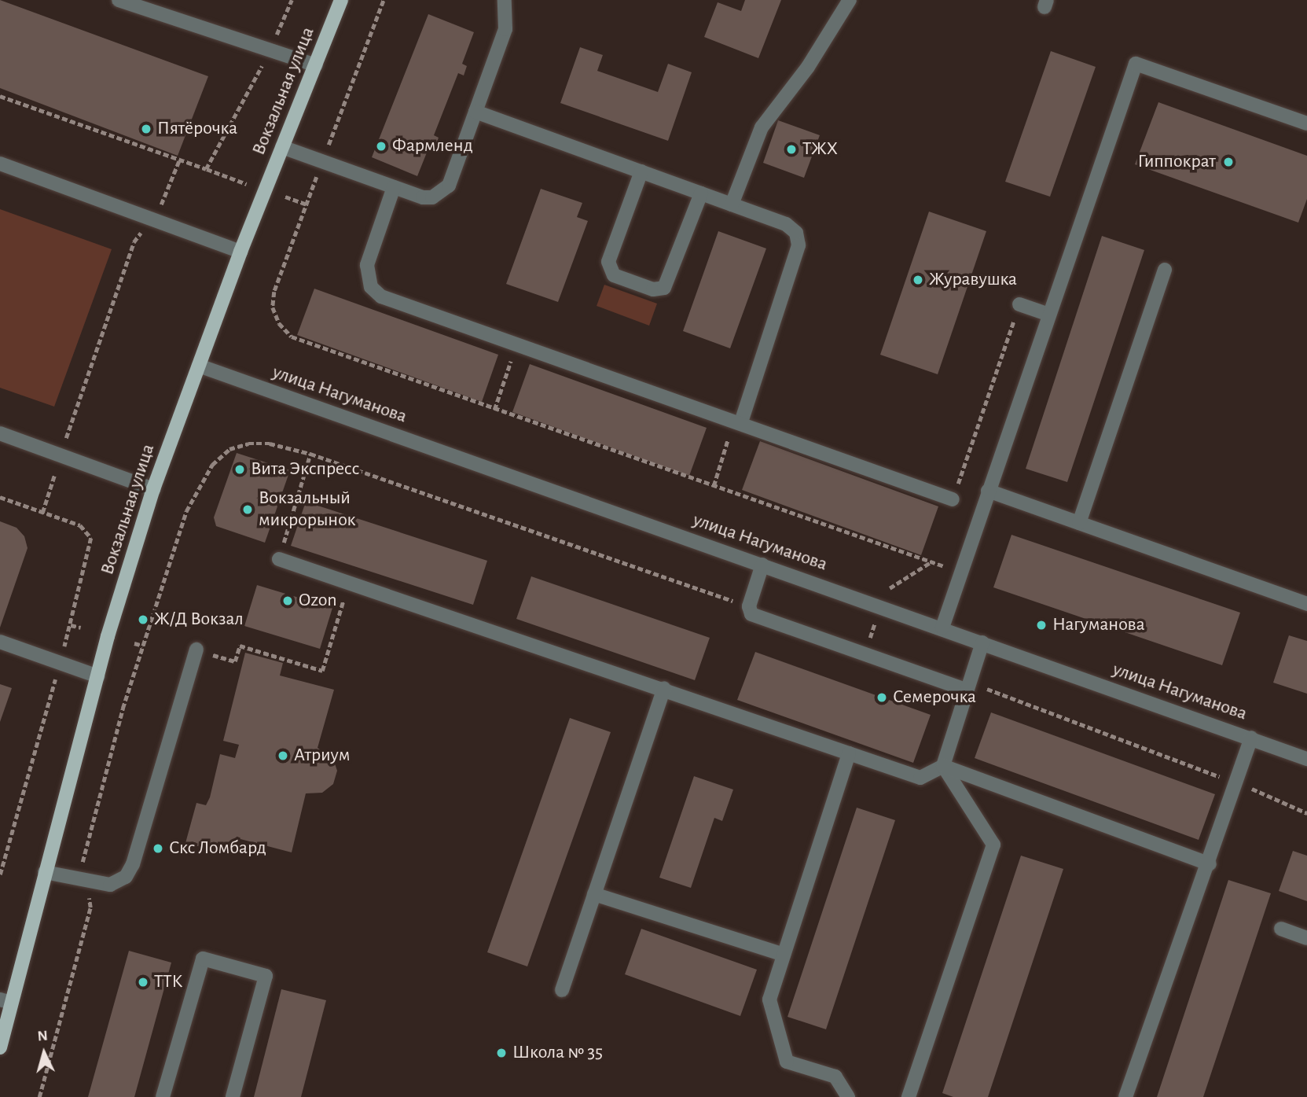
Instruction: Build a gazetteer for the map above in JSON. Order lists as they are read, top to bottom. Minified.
{"streets":{"main road":["Вокзальная улица"],"street":["улица Нагуманова"]},"crossings":[["Вокзальная улица","улица Нагуманова"]],"places":["Пятёрочка","Фармленд","ТЖХ","Гиппократ","Журавушка","Вита Экспресс","Вокзальный микрорынок","Ozon","Ж/Д Вокзал","Нагуманова","Семерочка","Атриум","Скс Ломбард","ТТК","Школа № 35"],"north":"top"}
